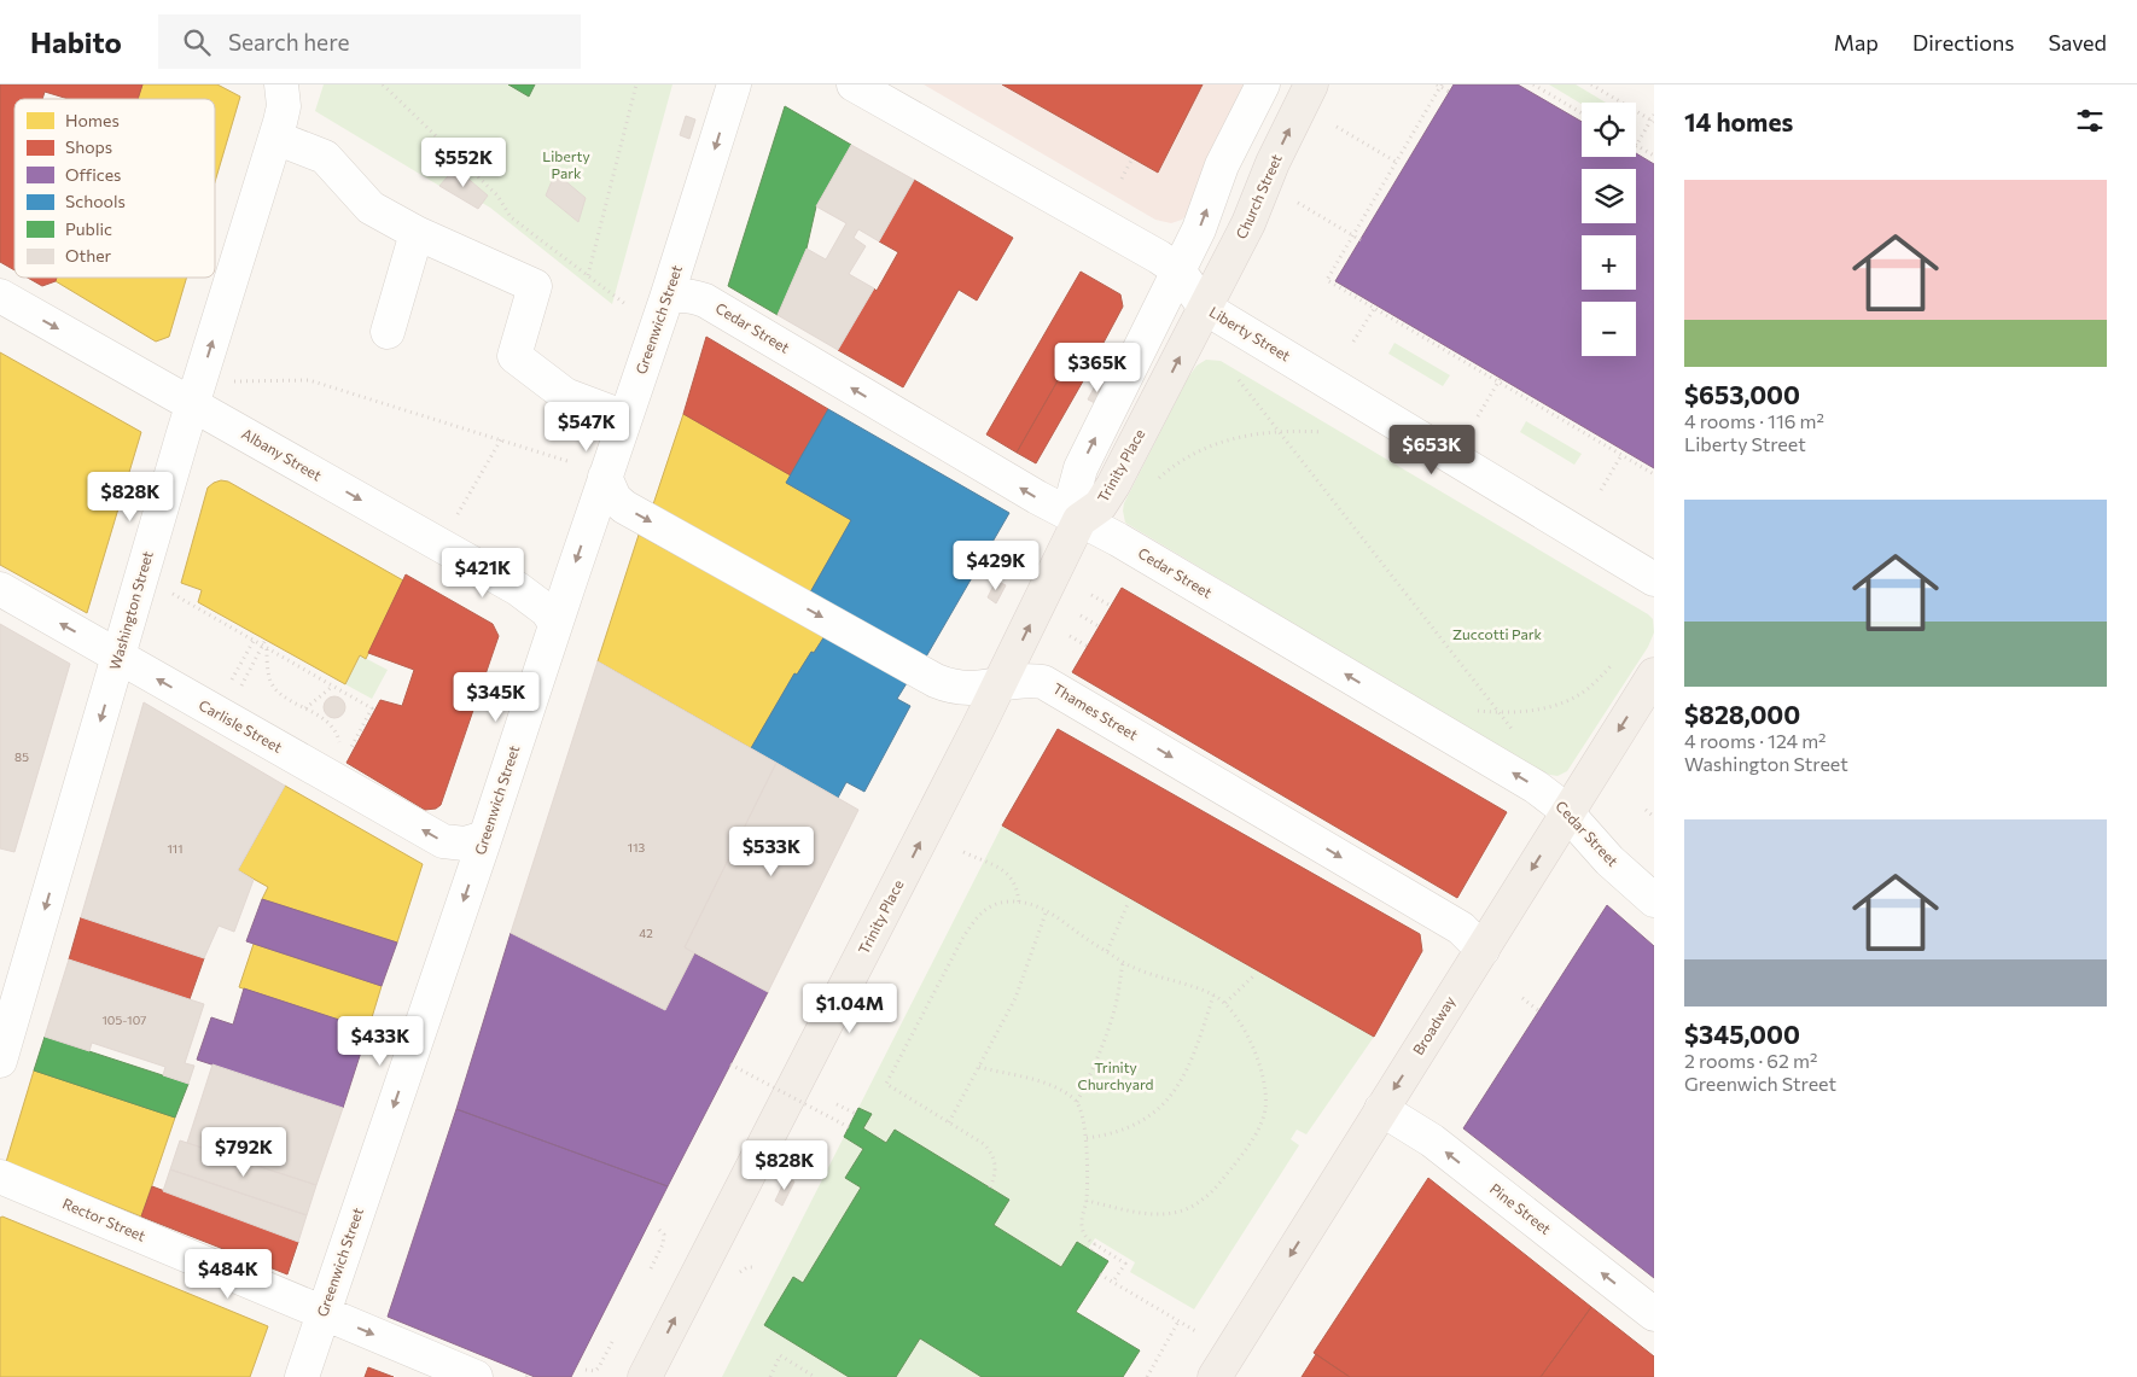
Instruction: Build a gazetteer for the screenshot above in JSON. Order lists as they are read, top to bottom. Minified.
{"streets":{"main road":["Church Street","Trinity Place","Broadway"],"street":["Greenwich Street","Cedar Street","Liberty Street","Albany Street","Washington Street","Thames Street","Carlisle Street","Pine Street","Rector Street"]},"crossings":[["Church Street","Liberty Street"],["Church Street","Trinity Place"],["Greenwich Street","Cedar Street"],["Greenwich Street","Albany Street"],["Greenwich Street","Thames Street"],["Greenwich Street","Carlisle Street"],["Greenwich Street","Rector Street"],["Cedar Street","Trinity Place"],["Cedar Street","Broadway"],["Liberty Street","Trinity Place"],["Albany Street","Washington Street"],["Trinity Place","Thames Street"],["Washington Street","Carlisle Street"],["Thames Street","Broadway"],["Broadway","Pine Street"]],"one_way":["Church Street","Greenwich Street","Cedar Street","Albany Street","Trinity Place","Thames Street","Carlisle Street","Broadway","Pine Street"],"parks":["Liberty Park","Zuccotti Park","Trinity Churchyard"],"house_numbers":["85","113","111","42","105-107"],"legend":["Homes","Shops","Offices","Schools","Public","Other"],"page":{"header":"Habito","search":"Search here","nav":["Map","Directions","Saved"],"heading":"14 homes","map_buttons":["+","−"],"price":["$552K","$365K","$547K","$653K","$828K","$429K","$421K","$345K","$533K","$1.04M","$433K","$792K","$828K","$484K"],"list":[{"name":"$653,000","note":"4 rooms · 116 m² · Liberty Street"},{"name":"$828,000","note":"4 rooms · 124 m² · Washington Street"},{"name":"$345,000","note":"2 rooms · 62 m² · Greenwich Street"}]}}
